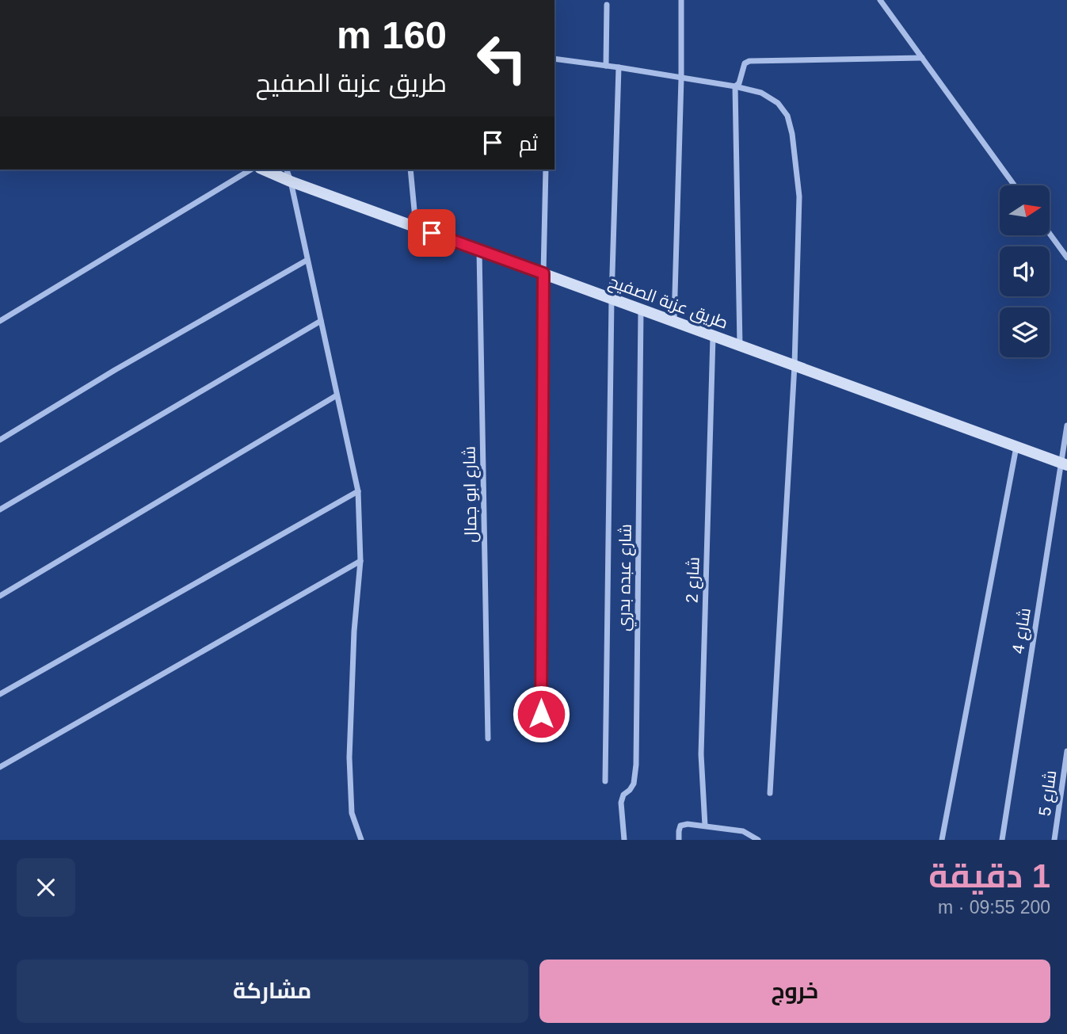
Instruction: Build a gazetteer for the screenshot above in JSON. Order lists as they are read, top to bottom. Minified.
{"streets":{"street":["طريق عزبة الصفيح","شارع ابو جمال","شارع عبده بدري","شارع 2","شارع 4","شارع 5"]},"crossings":[["طريق عزبة الصفيح","شارع ابو جمال"],["طريق عزبة الصفيح","شارع عبده بدري"],["طريق عزبة الصفيح","شارع 2"],["طريق عزبة الصفيح","شارع 4"]],"north":"right","page":{"turn":["160 m","طريق عزبة الصفيح"],"then":"ثم","heading":["1 دقيقة","200 m · 09:55"],"buttons":["خروج","مشاركة"]}}
